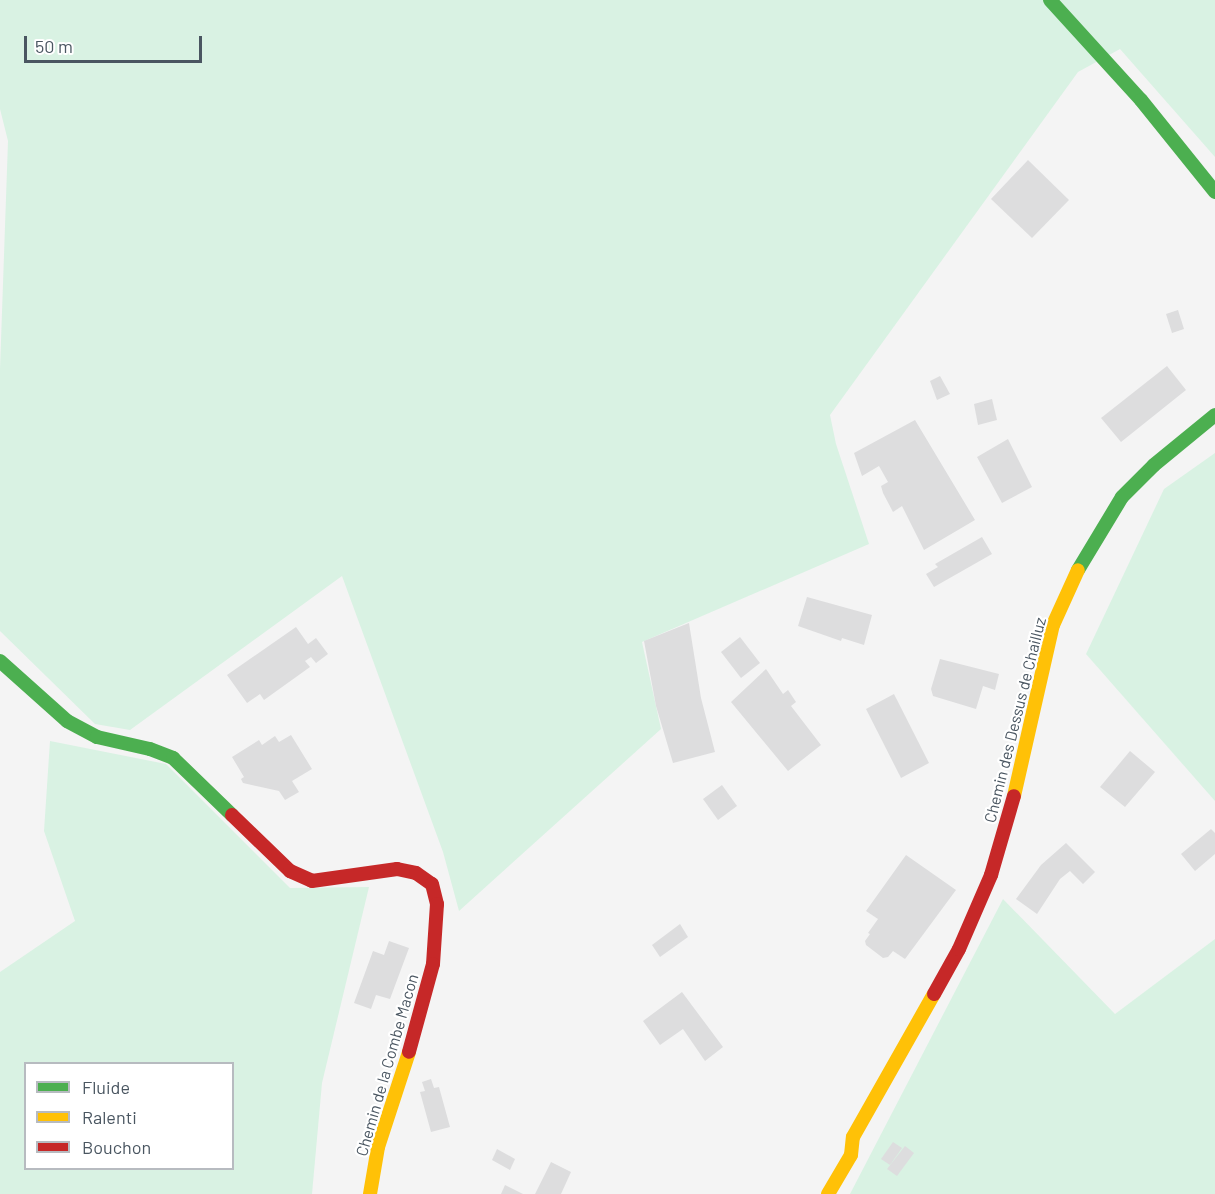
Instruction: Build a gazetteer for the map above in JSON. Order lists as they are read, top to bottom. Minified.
{"streets":{"street":["Chemin des Dessus de Chailluz","Chemin de la Combe Macon"]},"legend":["Fluide","Ralenti","Bouchon"],"scale_bar":"50 m"}
